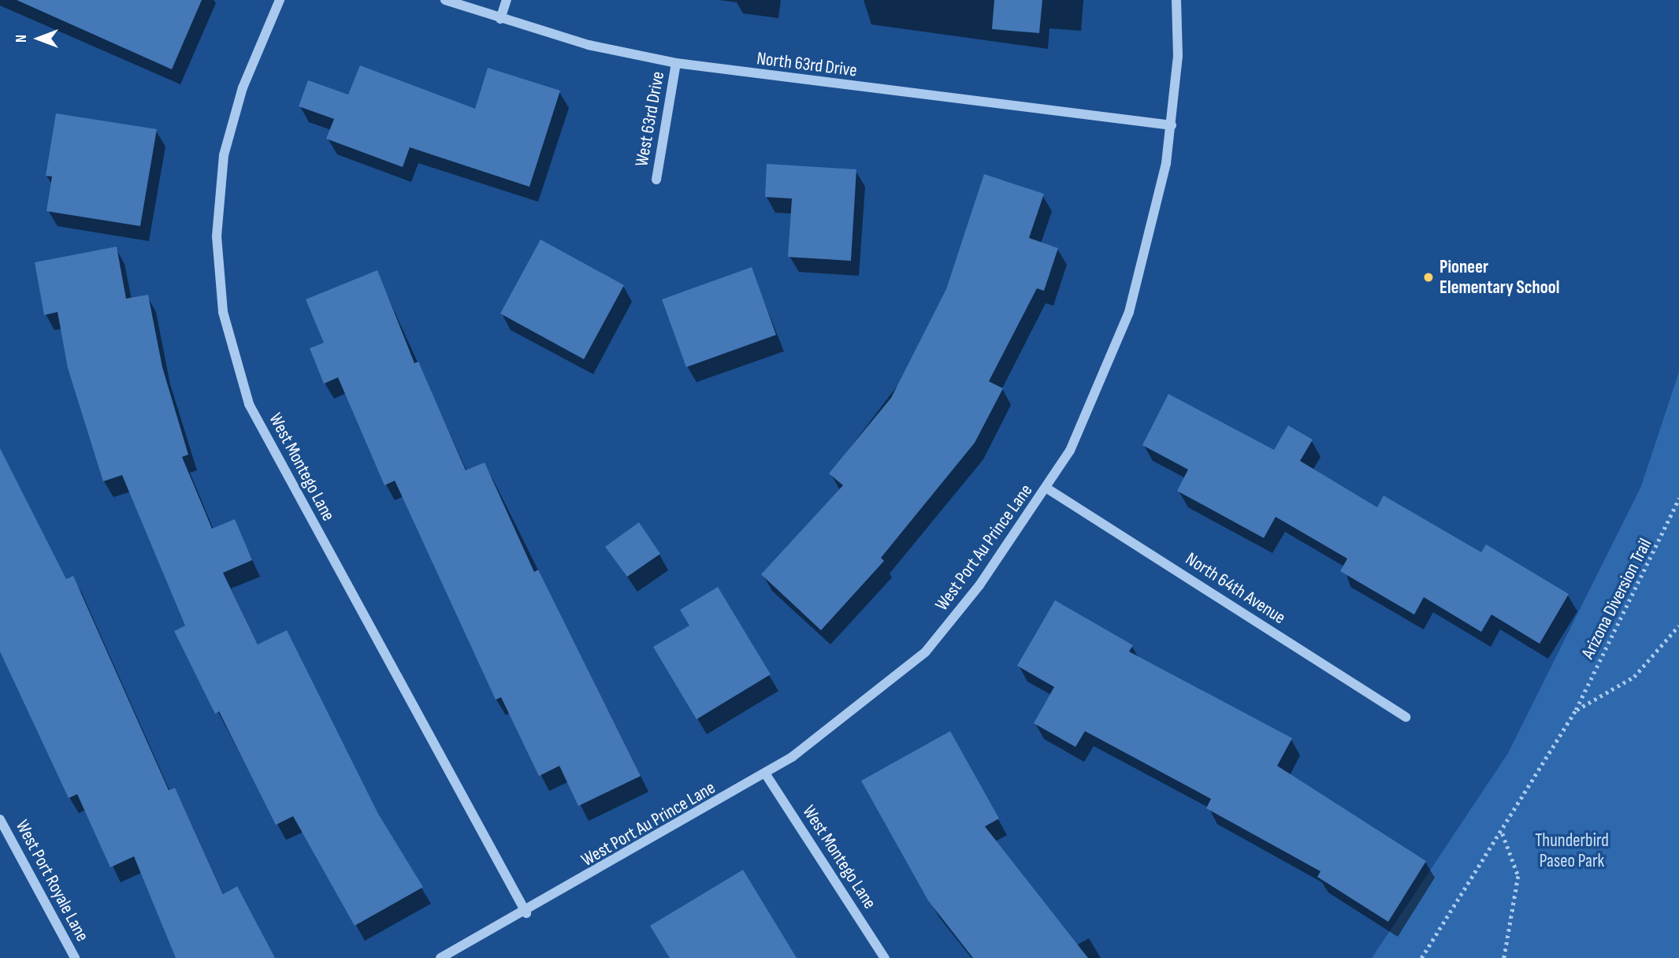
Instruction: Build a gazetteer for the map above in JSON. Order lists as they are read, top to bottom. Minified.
{"streets":{"street":["North 63rd Drive","West 63rd Drive","West Montego Lane","West Port Au Prince Lane","North 64th Avenue","West Port Royale Lane"],"path":["Arizona Diversion Trail"]},"crossings":[["North 63rd Drive","West 63rd Drive"],["North 63rd Drive","West Port Au Prince Lane"],["West Montego Lane","West Port Au Prince Lane"],["West Port Au Prince Lane","North 64th Avenue"]],"parks":["Thunderbird Paseo Park"],"places":["Pioneer Elementary School"],"north":"left"}
